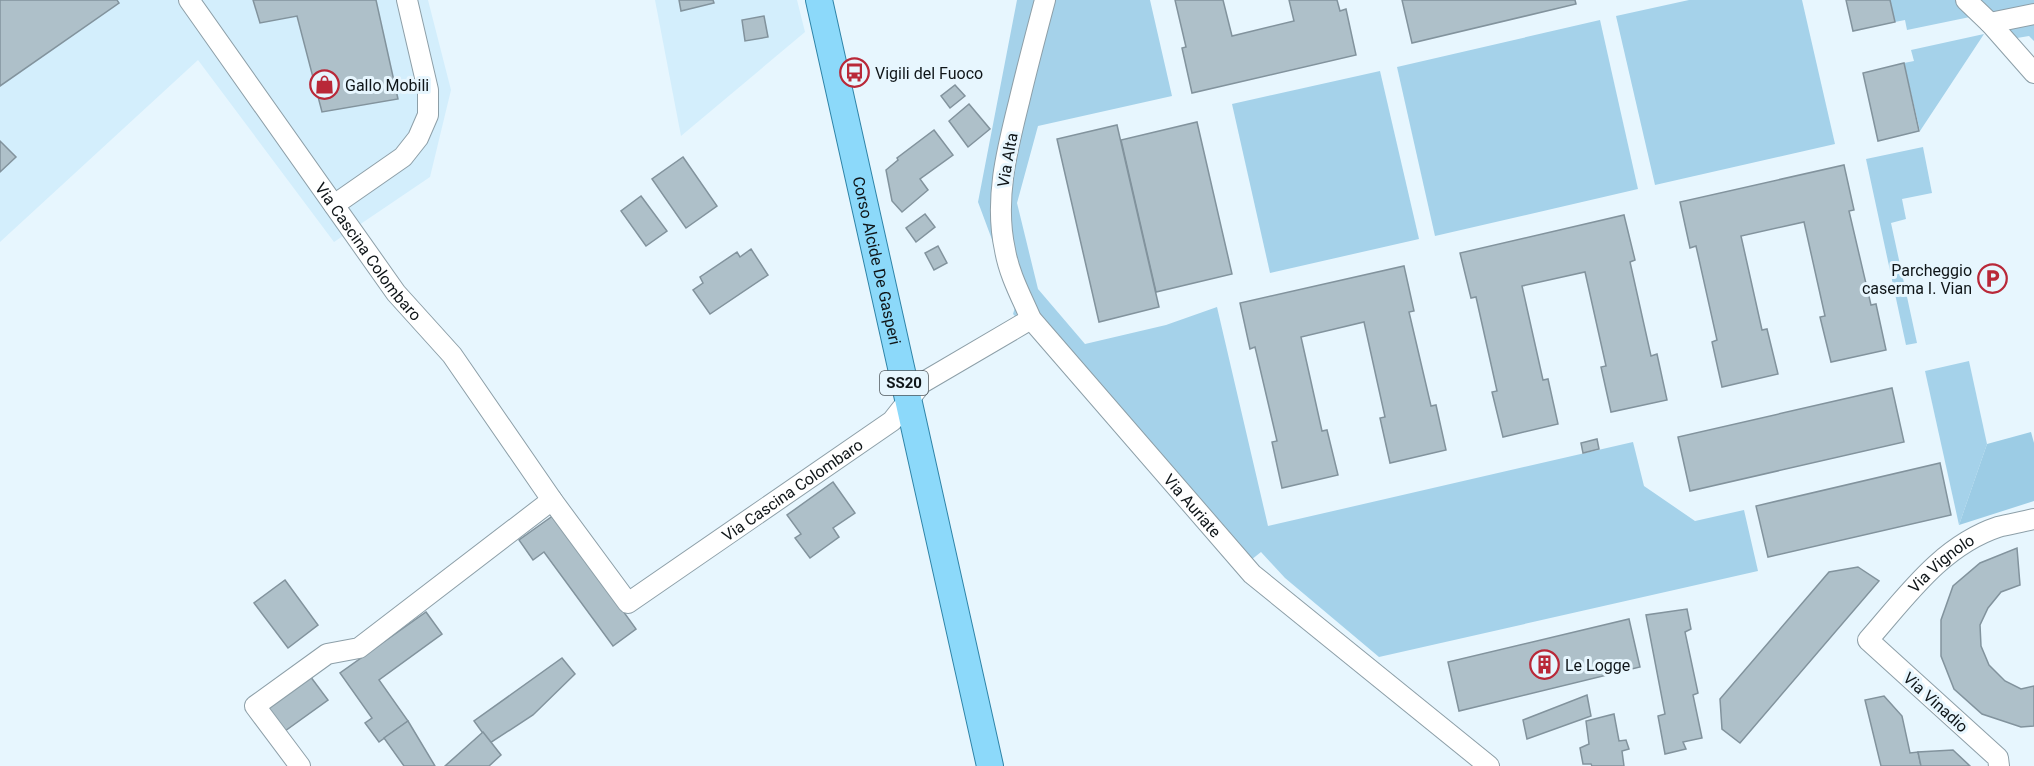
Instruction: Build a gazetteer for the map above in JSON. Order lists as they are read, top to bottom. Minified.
{"streets":{"main road":["Corso Alcide De Gasperi","SS20"],"street":["Via Alta","Via Cascina Colombaro","Via Auriate","Via Vignolo","Via Vinadio"]},"crossings":[["Via Alta","Via Auriate"],["Via Cascina Colombaro","Corso Alcide De Gasperi"],["Via Vignolo","Via Vinadio"]],"places":{"bus stop":["Vigili del Fuoco"],"shop":["Gallo Mobili"],"parking":["Parcheggio caserma I. Vian"],"building":["Le Logge"]}}
